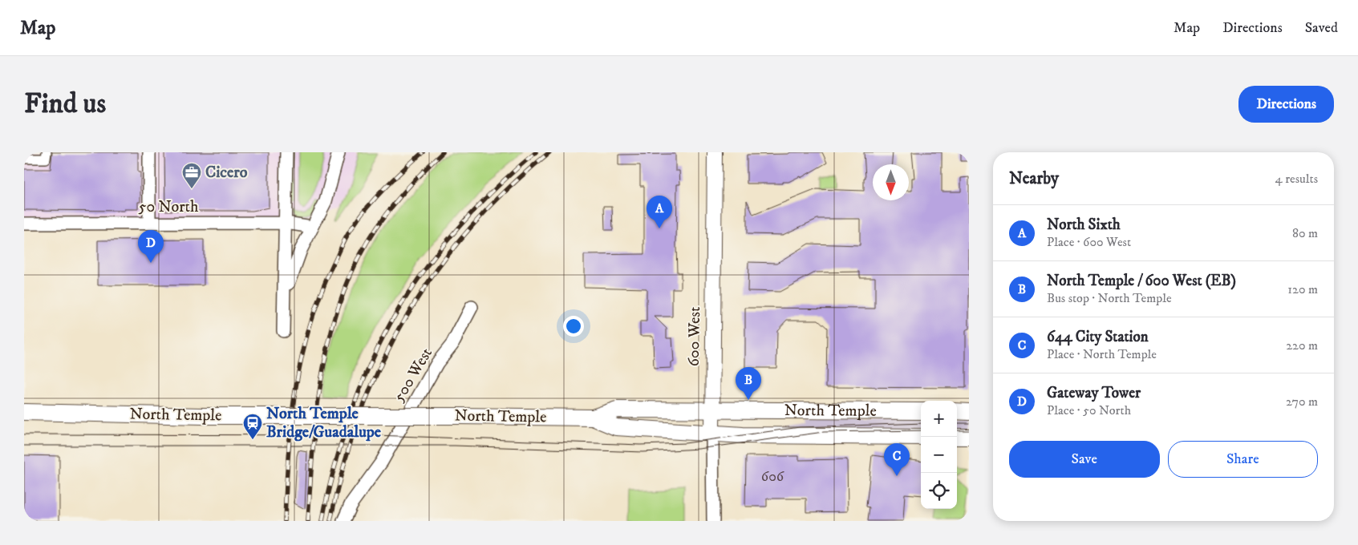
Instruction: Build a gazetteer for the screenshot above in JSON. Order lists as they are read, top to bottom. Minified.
{"streets":{"main road":["North Temple"],"street":["50 North","600 West","500 West"]},"crossings":[["600 West","North Temple"]],"places":{"office":["Cicero"],"station":["North Temple Bridge/Guadalupe"]},"house_numbers":["606"],"north":"bottom","page":{"header":"Map","nav":["Map","Directions","Saved"],"buttons":["Directions",["Save","Share"]],"title":"Find us","heading":["Nearby","4 results"],"pins":["A","D","B","C"],"list":[{"mark":"A","name":"North Sixth","note":"Place · 600 West","value":"80 m"},{"mark":"B","name":"North Temple / 600 West (EB)","note":"Bus stop · North Temple","value":"120 m"},{"mark":"C","name":"644 City Station","note":"Place · North Temple","value":"220 m"},{"mark":"D","name":"Gateway Tower","note":"Place · 50 North","value":"270 m"}],"map_buttons":["+","−"]}}
